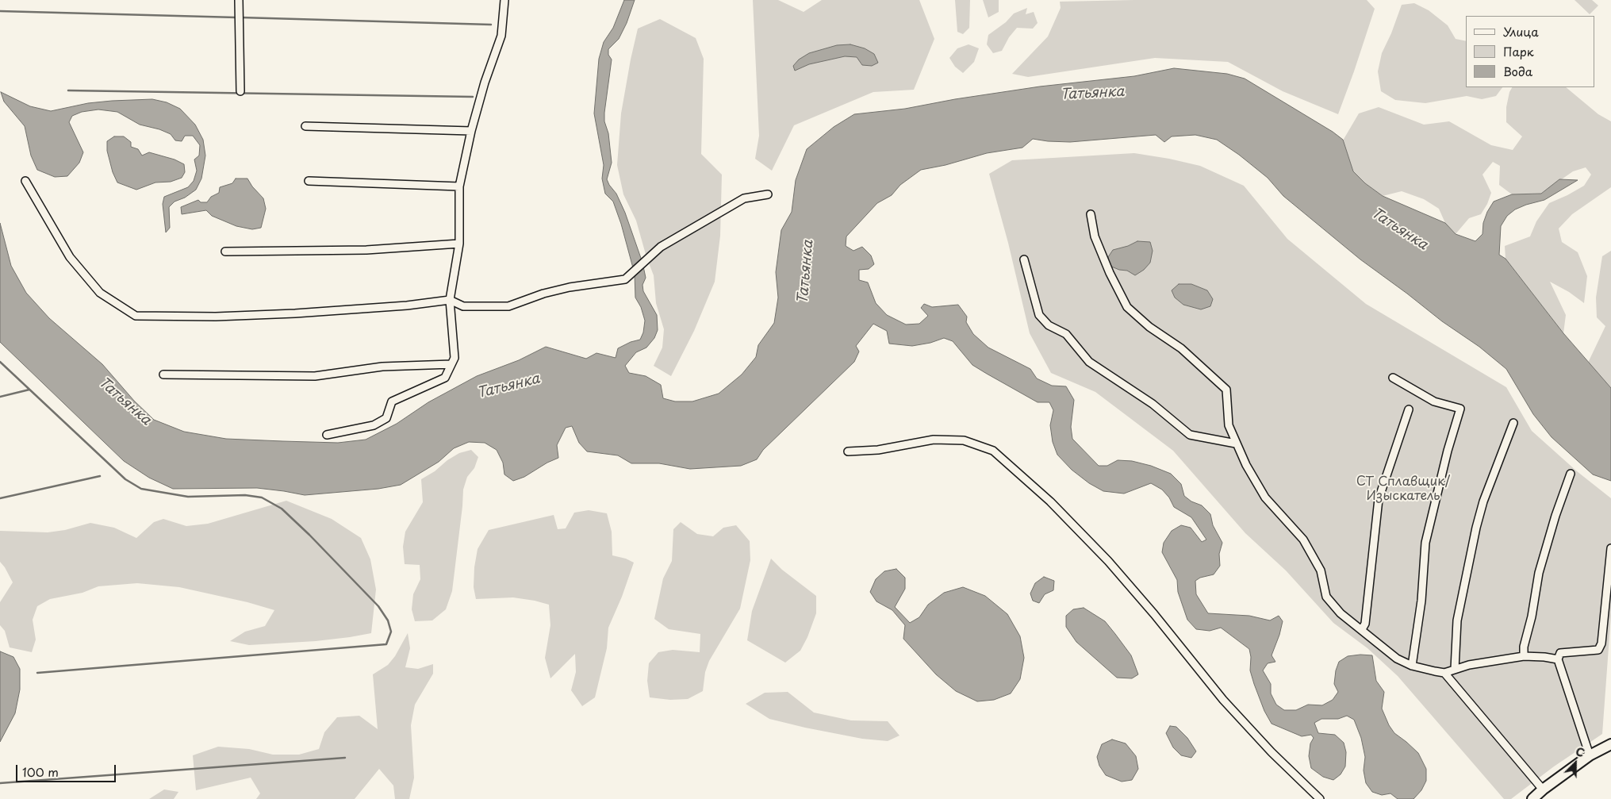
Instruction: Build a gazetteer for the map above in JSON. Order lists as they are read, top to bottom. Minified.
{"water":["Татьянка"],"parks":["СТ Сплавщик/ Изыскатель"],"legend":["Улица","Парк","Вода"],"scale_bar":"100 m","north":"top right"}
